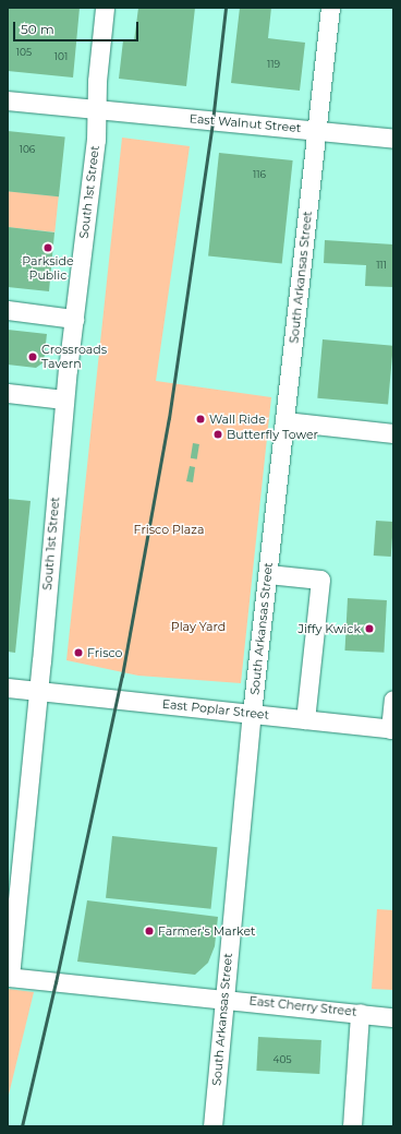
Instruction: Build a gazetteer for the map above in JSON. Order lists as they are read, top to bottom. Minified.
{"streets":{"street":["East Walnut Street","South 1st Street","South Arkansas Street","East Poplar Street","East Cherry Street"]},"crossings":[["East Walnut Street","South 1st Street"],["East Walnut Street","South Arkansas Street"],["South 1st Street","East Poplar Street"],["South 1st Street","East Cherry Street"],["South Arkansas Street","East Poplar Street"],["South Arkansas Street","East Cherry Street"]],"parks":["Frisco Plaza","Play Yard"],"places":["Parkside Public","Crossroads Tavern","Wall Ride","Butterfly Tower","Jiffy Kwick","Frisco","Farmer's Market"],"house_numbers":["105","101","119","106","116","111","405"],"scale_bar":"50 m"}
